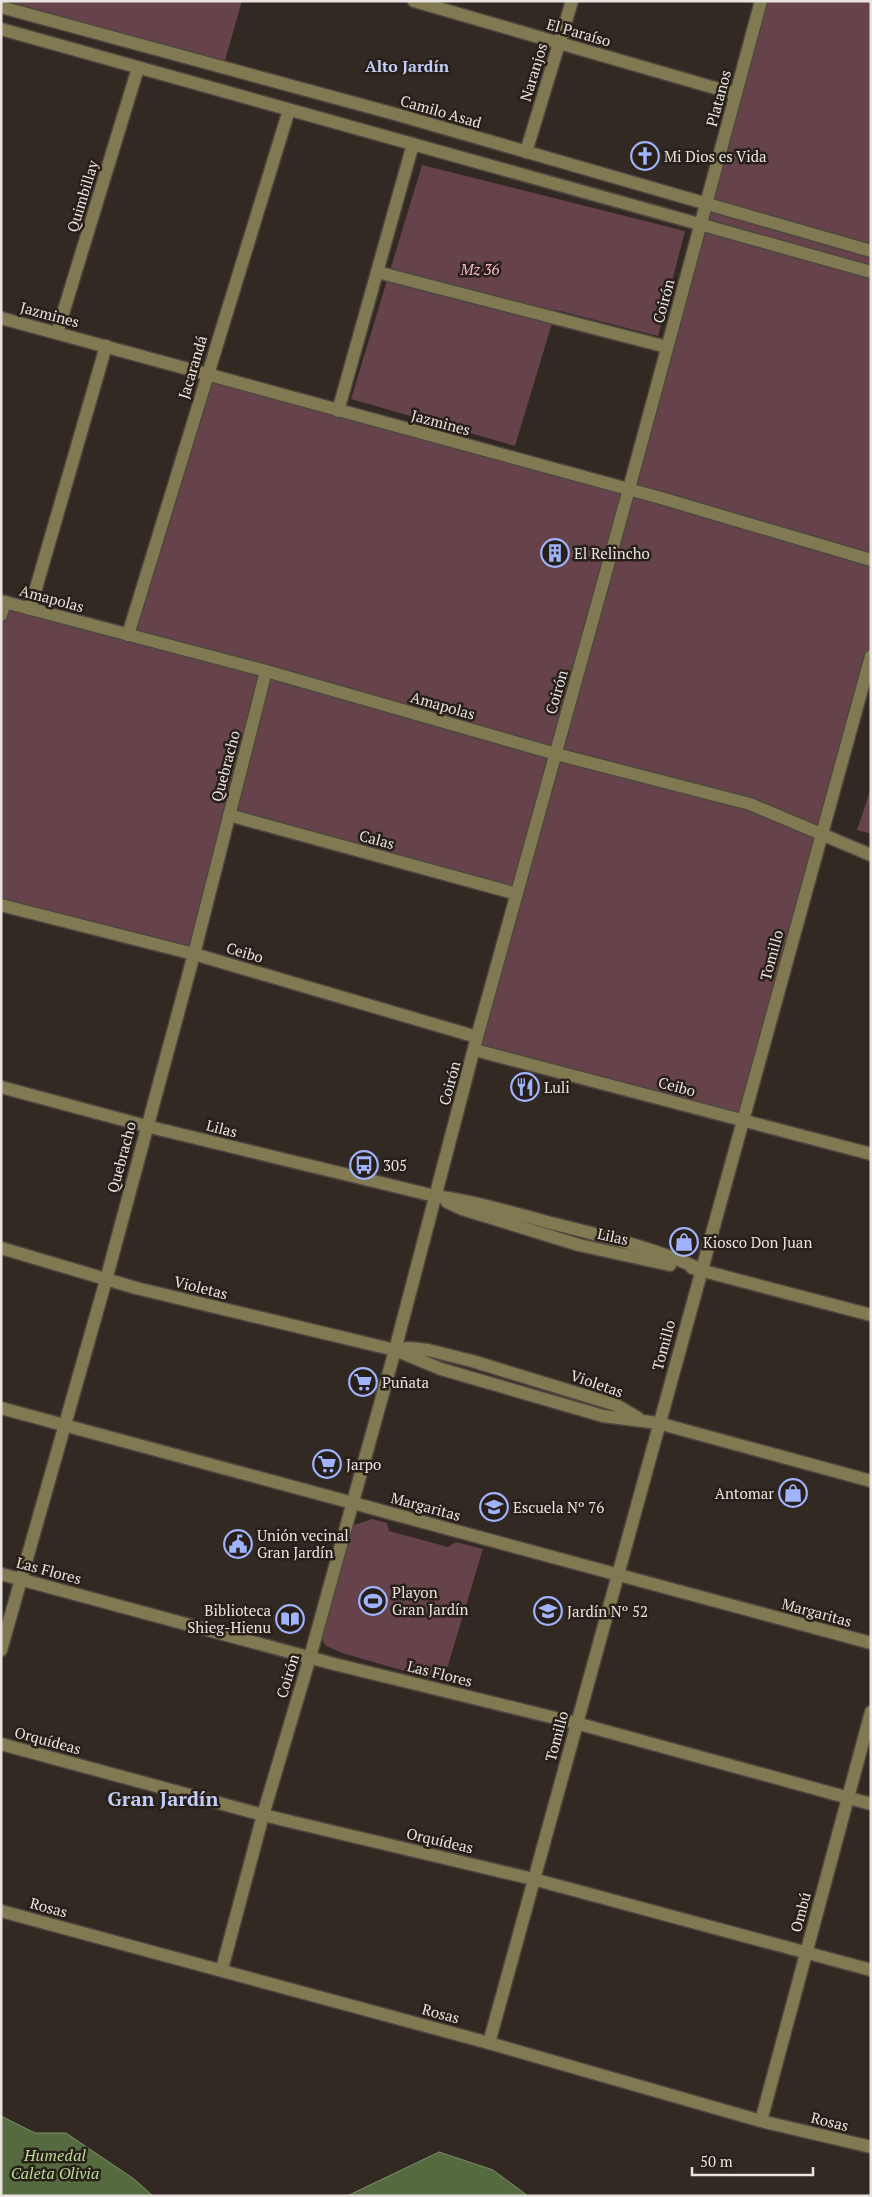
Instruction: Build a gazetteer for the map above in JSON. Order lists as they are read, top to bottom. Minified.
{"streets":{"street":["El Paraíso","Naranjos","Platanos","Camilo Asad","Quimbillay","Coirón","Jazmines","Jacarandá","Amapolas","Quebracho","Calas","Ceibo","Tomillo","Lilas","Violetas","Margaritas","Las Flores","Orquídeas","Rosas","Ombú"]},"crossings":[["El Paraíso","Naranjos"],["El Paraíso","Platanos"],["Naranjos","Camilo Asad"],["Platanos","Camilo Asad"],["Platanos","Coirón"],["Camilo Asad","Coirón"],["Quimbillay","Jazmines"],["Coirón","Jazmines"],["Coirón","Amapolas"],["Coirón","Calas"],["Coirón","Ceibo"],["Coirón","Lilas"],["Coirón","Violetas"],["Coirón","Margaritas"],["Coirón","Las Flores"],["Coirón","Orquídeas"],["Coirón","Rosas"],["Jazmines","Jacarandá"],["Jacarandá","Amapolas"],["Amapolas","Quebracho"],["Amapolas","Tomillo"],["Quebracho","Calas"],["Quebracho","Ceibo"],["Quebracho","Lilas"],["Quebracho","Violetas"],["Quebracho","Margaritas"],["Quebracho","Las Flores"],["Ceibo","Tomillo"],["Tomillo","Lilas"],["Tomillo","Violetas"],["Tomillo","Margaritas"],["Tomillo","Las Flores"],["Tomillo","Orquídeas"],["Tomillo","Rosas"],["Las Flores","Ombú"],["Orquídeas","Ombú"],["Rosas","Ombú"]],"districts":["Alto Jardín","Gran Jardín"],"water":["Humedal Caleta Olivia"],"parks":["Mz 36"],"places":{"church":["Mi Dios es Vida"],"building":["El Relincho"],"restaurant":["Luli"],"bus stop":["305"],"shop":["Kiosco Don Juan","Antomar"],"supermarket":["Puñata","Jarpo"],"school or university":["Escuela Nº 76","Jardín Nº 52"],"public building":["Unión vecinal Gran Jardín"],"sports":["Playon Gran Jardín"],"library":["Biblioteca Shieg-Hienu"]},"scale_bar":"50 m"}
